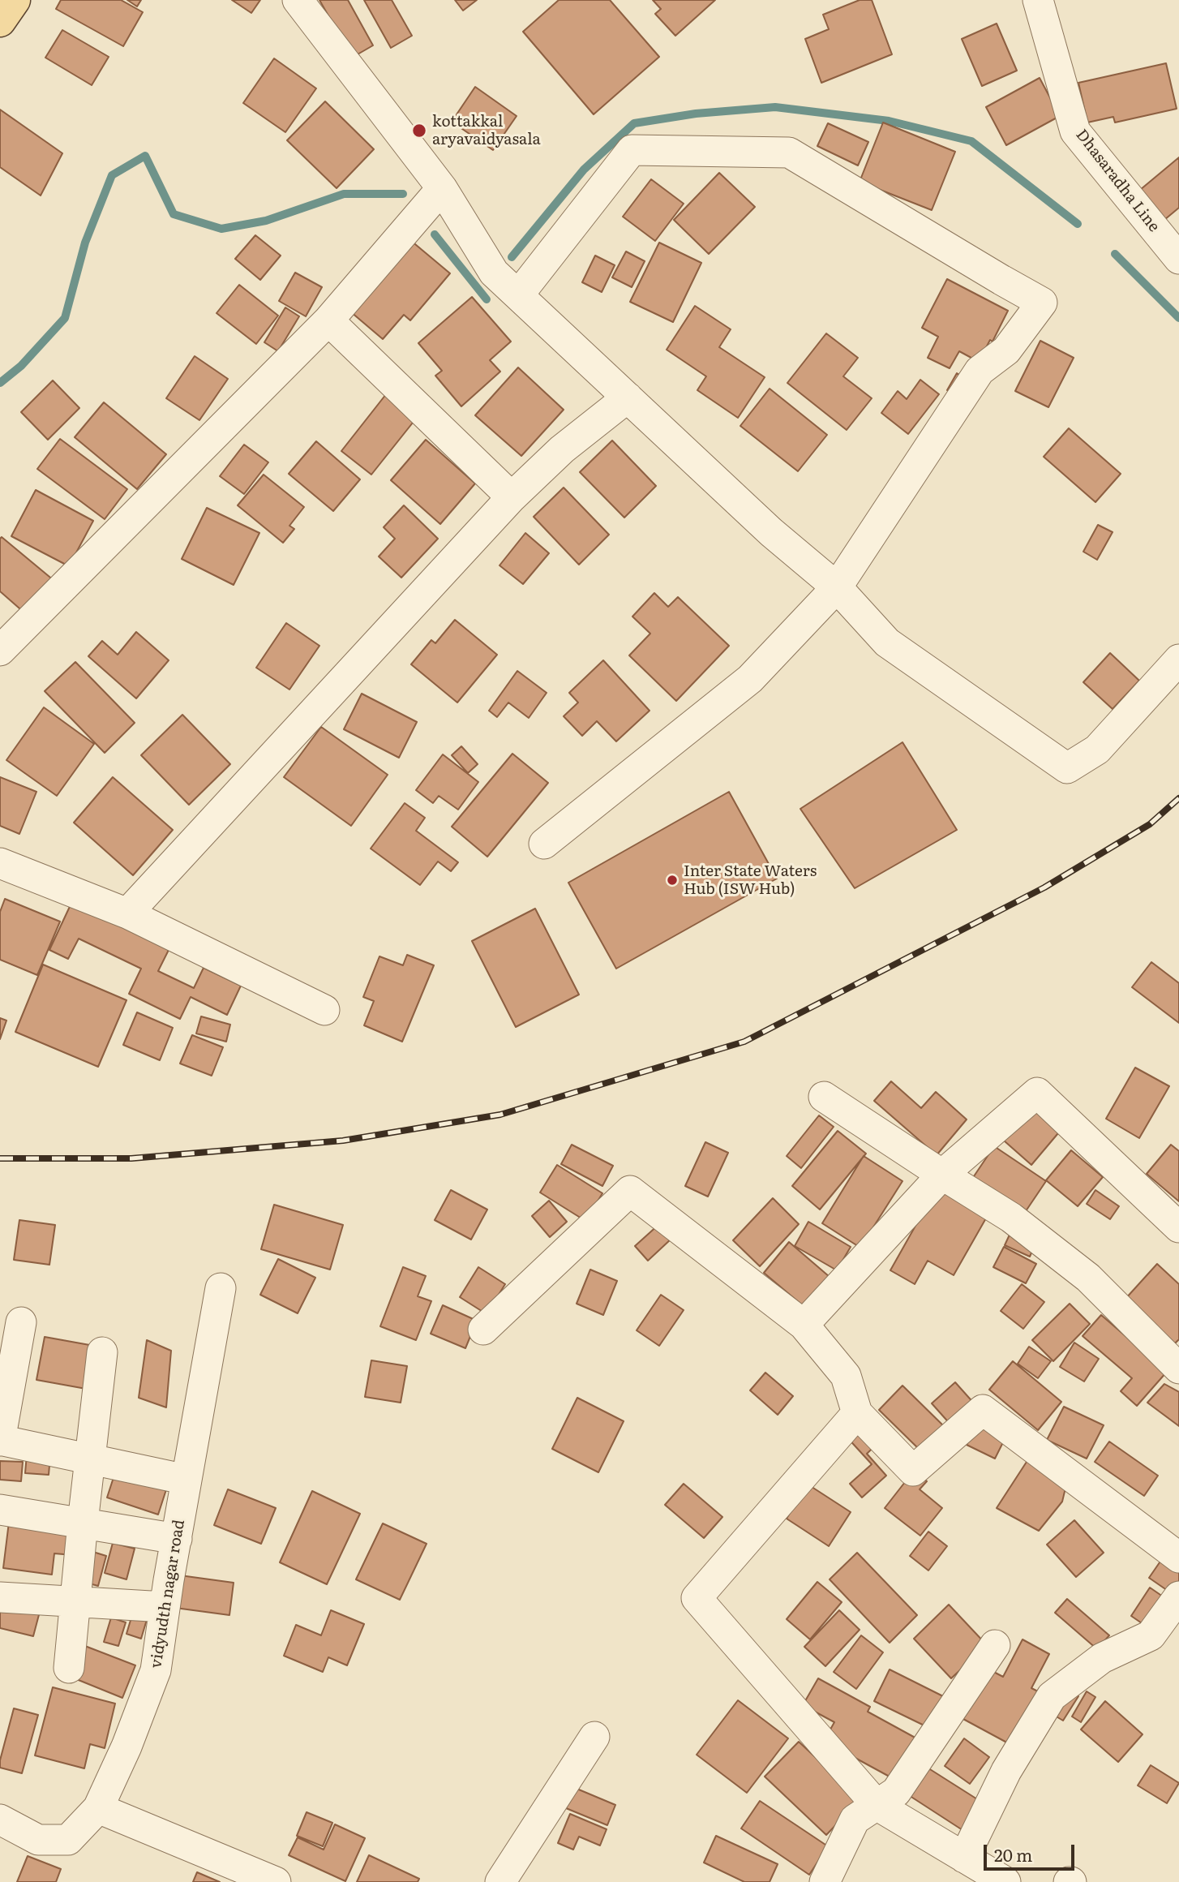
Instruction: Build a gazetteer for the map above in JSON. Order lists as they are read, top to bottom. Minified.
{"streets":{"street":["Dhasaradha Line","vidyudth nagar road"]},"places":["kottakkal aryavaidyasala","Inter State Waters Hub (ISW Hub)"],"scale_bar":"20 m"}
